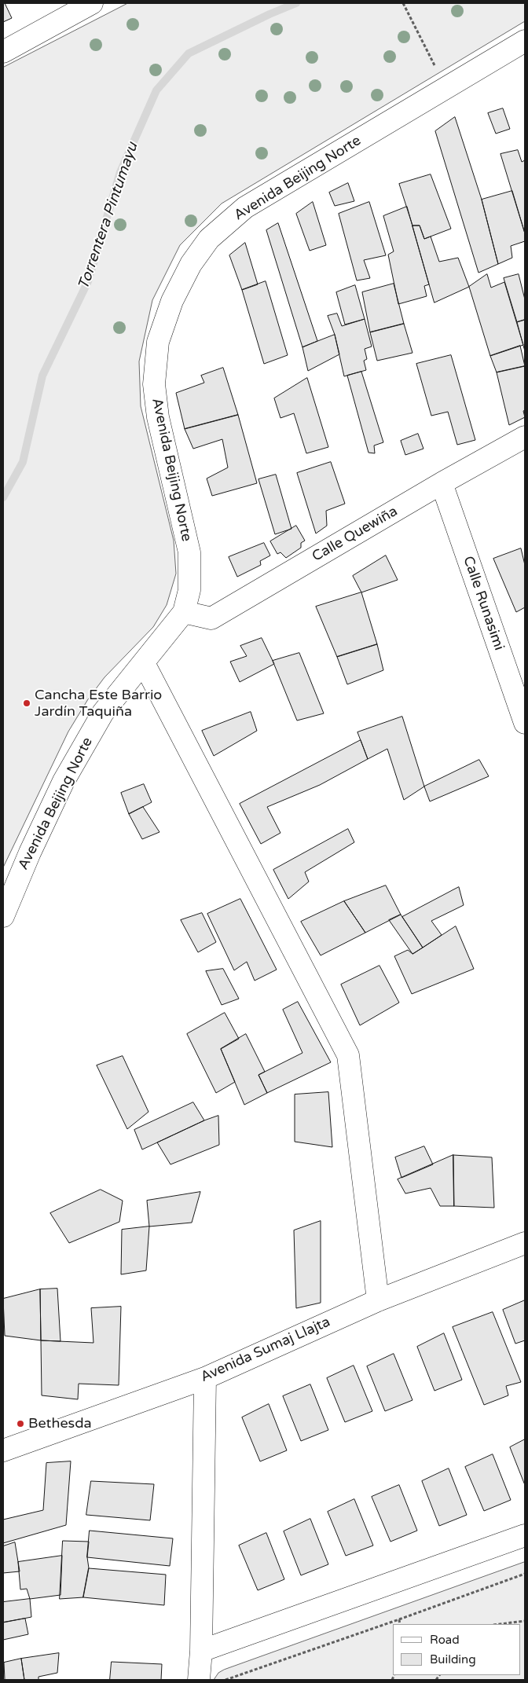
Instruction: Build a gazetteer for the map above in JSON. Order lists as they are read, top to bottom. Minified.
{"streets":{"street":["Avenida Beijing Norte","Calle Quewiña","Calle Runasimi","Avenida Sumaj Llajta"]},"crossings":[["Avenida Beijing Norte","Calle Quewiña"],["Calle Quewiña","Calle Runasimi"]],"water":["Torrentera Pintumayu"],"places":["Cancha Este Barrio Jardín Taquiña","Bethesda"],"legend":["Road","Building"]}
